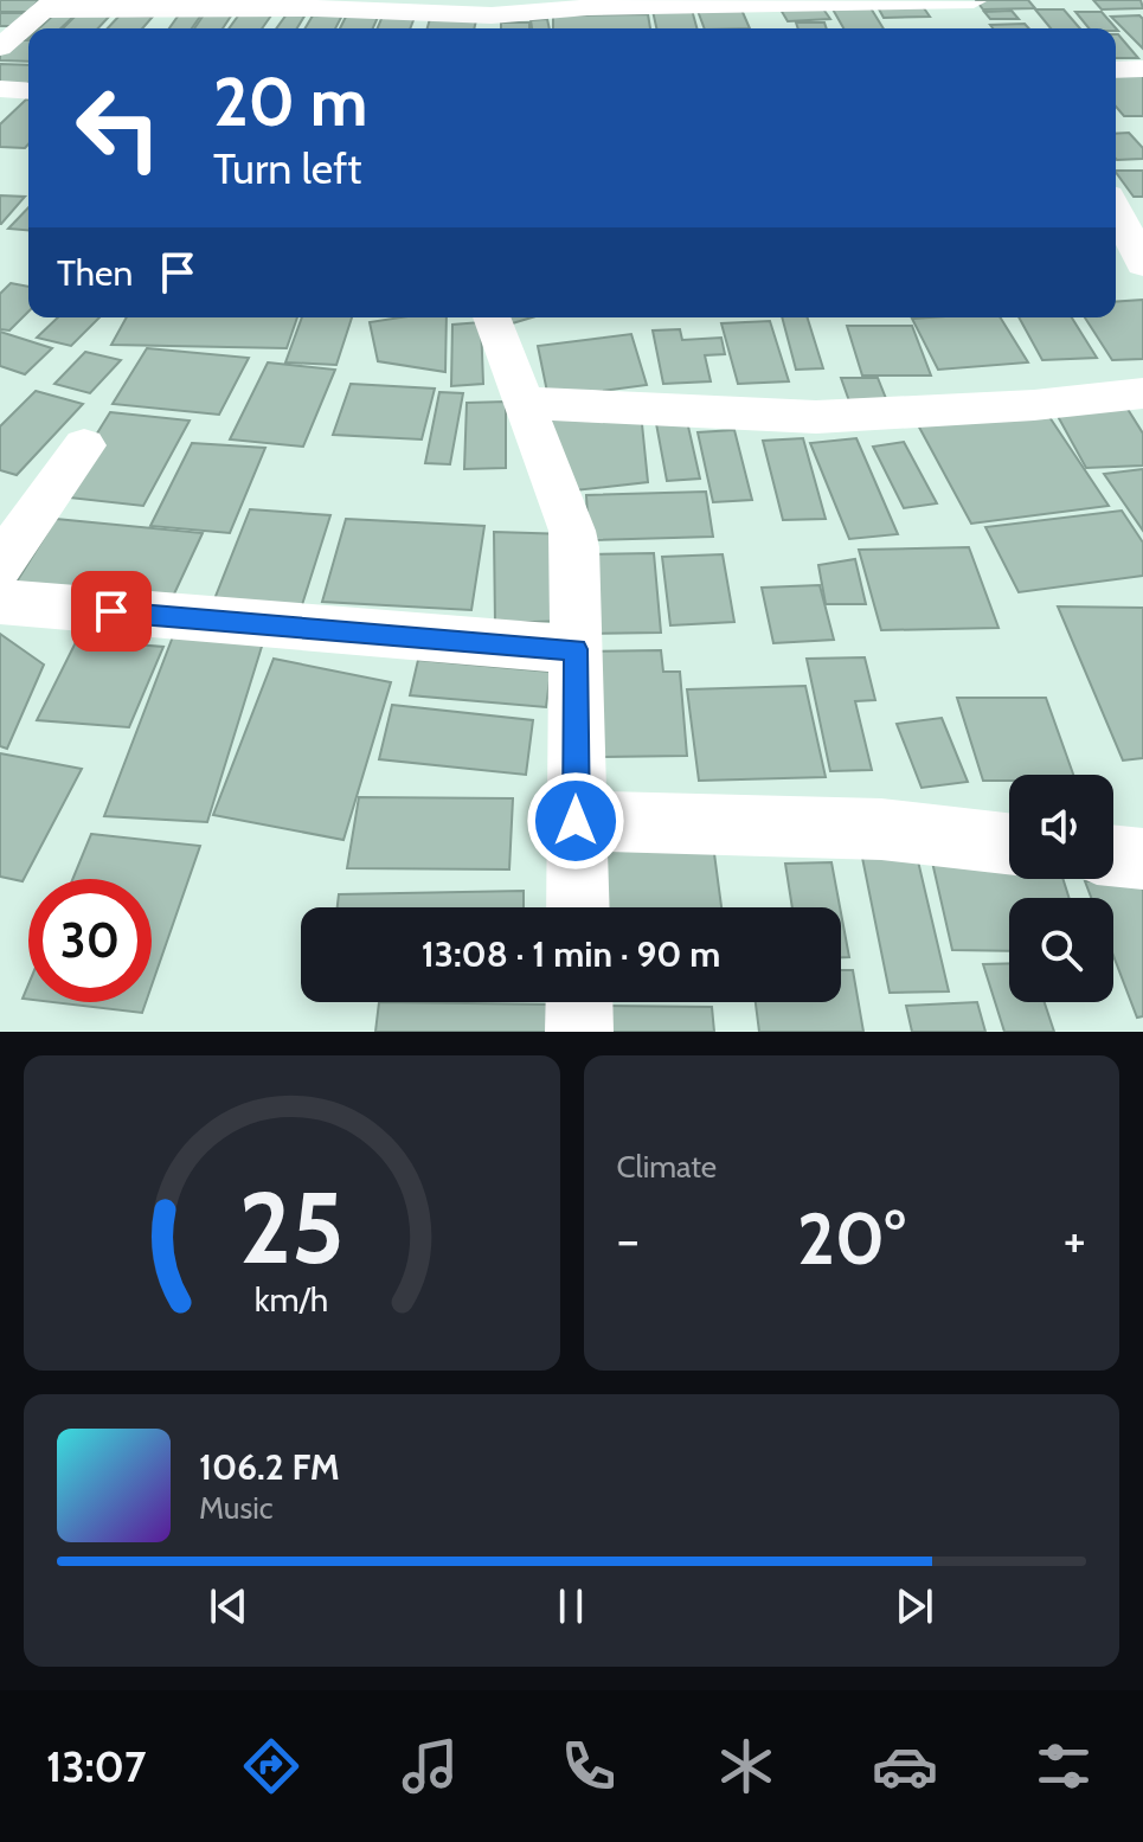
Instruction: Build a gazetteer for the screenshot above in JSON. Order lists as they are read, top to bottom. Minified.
{"page":{"turn":["20 m","Turn left"],"then":"Then","limit":"30","trip":"13:08 · 1 min · 90 m","tile":"Climate","heat":["−","20°","+"],"song":["106.2 FM","Music"],"tabs":"13:07","gauge":["25","km/h"]}}
